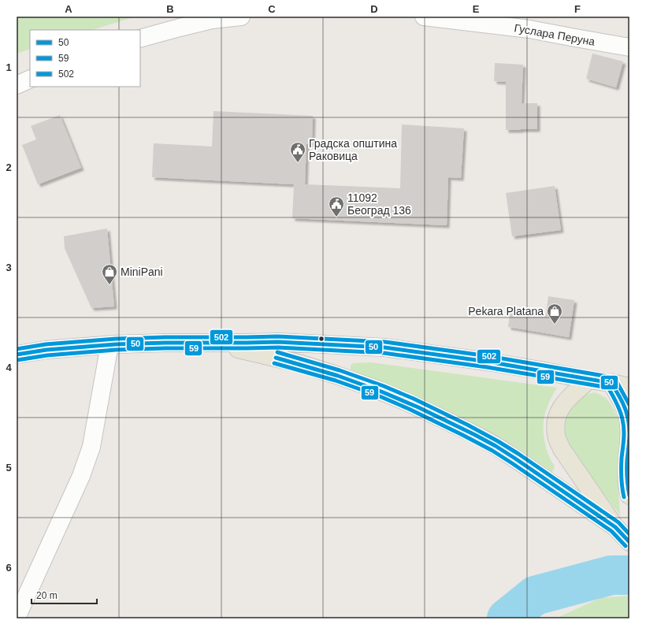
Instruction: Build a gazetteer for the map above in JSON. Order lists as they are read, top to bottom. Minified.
{"streets":{"street":["Гуслара Перуна"]},"places":{"public building":["Градска општина Раковица","11092 Београд 136"],"shop":["MiniPani","Pekara Platana"]},"lines":["transit line 502","transit line 50","transit line 59"],"legend":["50","59","502"],"scale_bar":"20 m","grid":{"columns":["A","B","C","D","E","F"],"rows":["1","2","3","4","5","6"]}}
